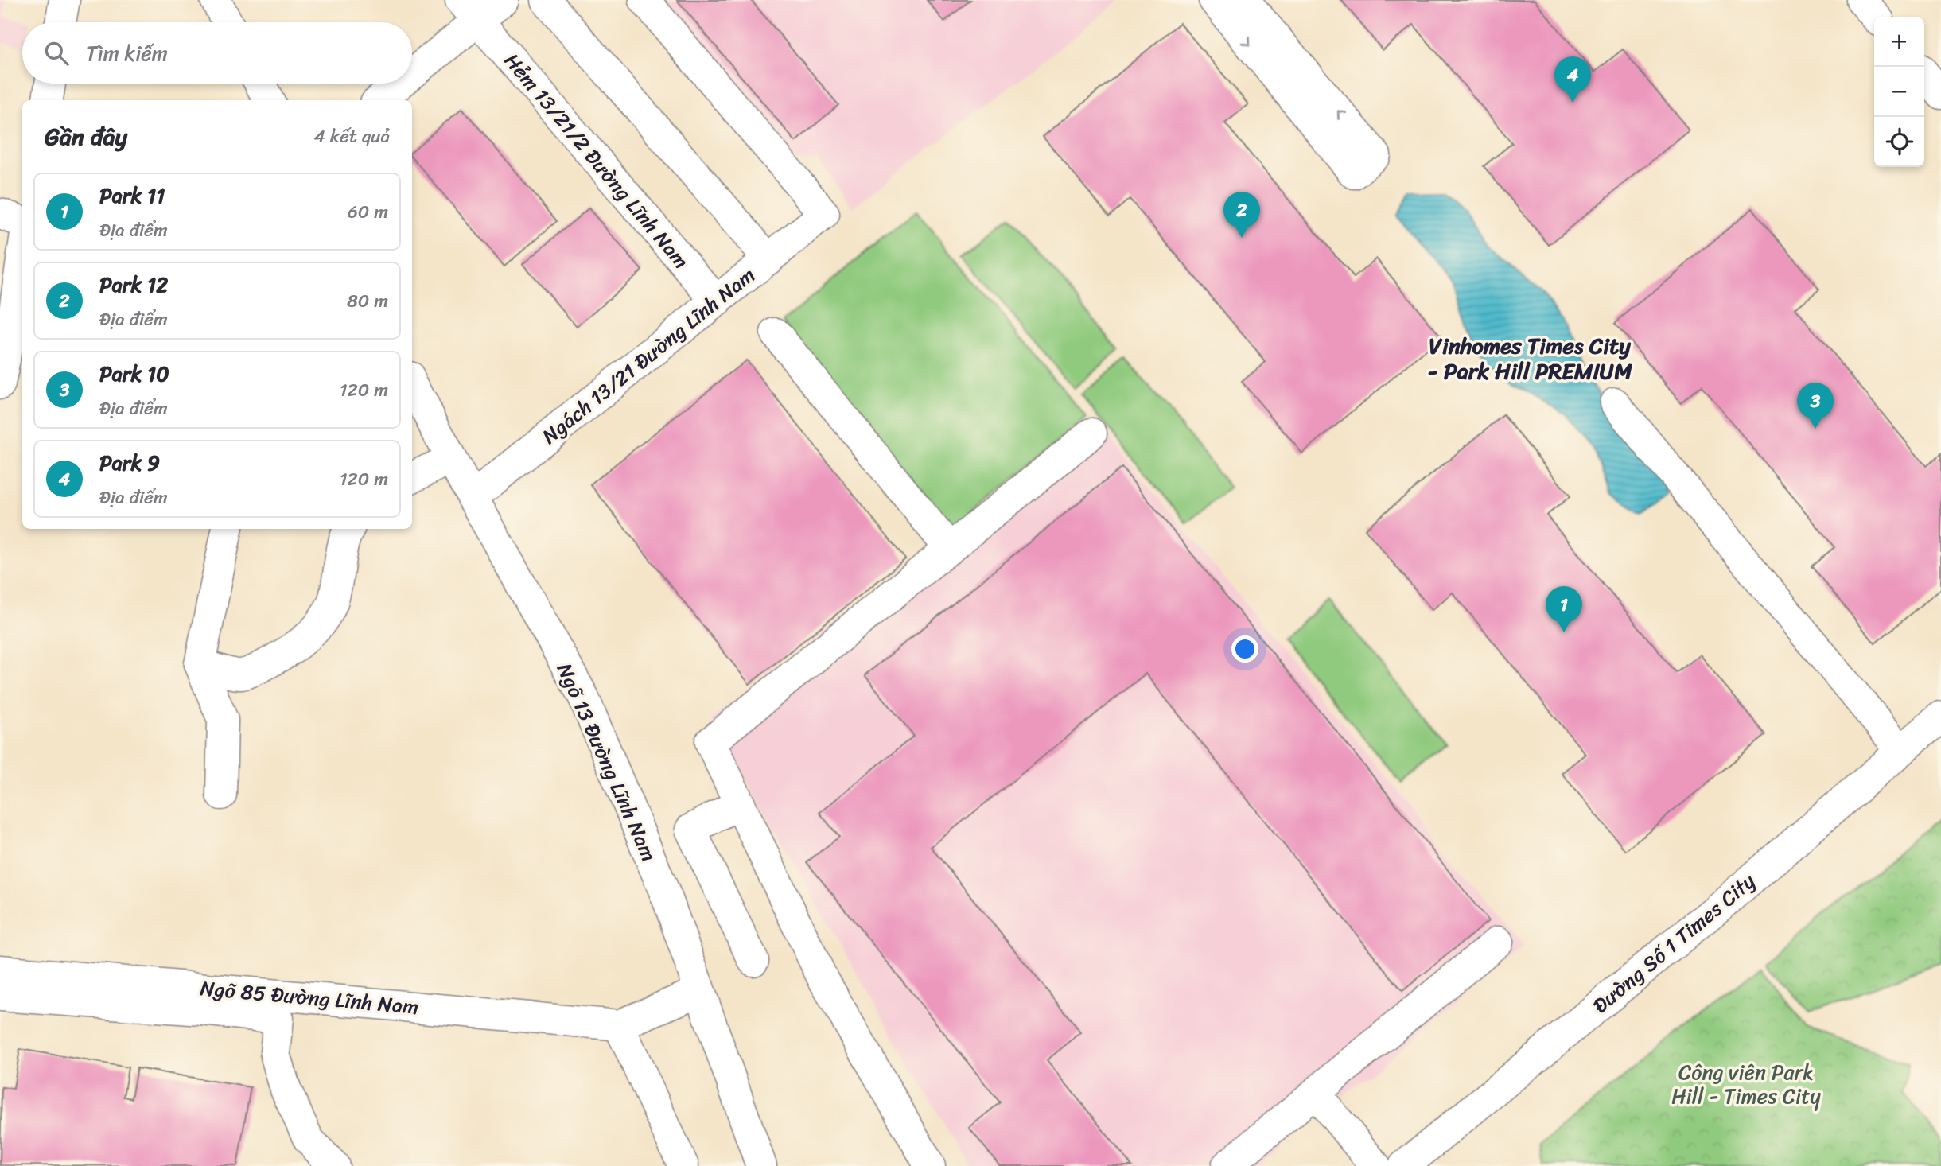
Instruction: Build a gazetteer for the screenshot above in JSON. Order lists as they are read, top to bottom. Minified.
{"streets":{"street":["Hẻm 13/21/2 Đường Lĩnh Nam","Ngách 13/21 Đường Lĩnh Nam","Ngõ 13 Đường Lĩnh Nam","Đường Số 1 Times City","Ngõ 85 Đường Lĩnh Nam"]},"crossings":[["Hẻm 13/21/2 Đường Lĩnh Nam","Ngách 13/21 Đường Lĩnh Nam"],["Ngách 13/21 Đường Lĩnh Nam","Ngõ 13 Đường Lĩnh Nam"],["Ngõ 13 Đường Lĩnh Nam","Ngõ 85 Đường Lĩnh Nam"]],"districts":["Vinhomes Times City - Park Hill PREMIUM"],"parks":["Công viên Park Hill - Times City"],"page":{"map_buttons":["+","−"],"search":"Tìm kiếm","pins":["4","2","3","1"],"heading":["Gần đây","4 kết quả"],"list":[{"mark":"1","name":"Park 11","note":"Địa điểm","value":"60 m"},{"mark":"2","name":"Park 12","note":"Địa điểm","value":"80 m"},{"mark":"3","name":"Park 10","note":"Địa điểm","value":"120 m"},{"mark":"4","name":"Park 9","note":"Địa điểm","value":"120 m"}]}}
